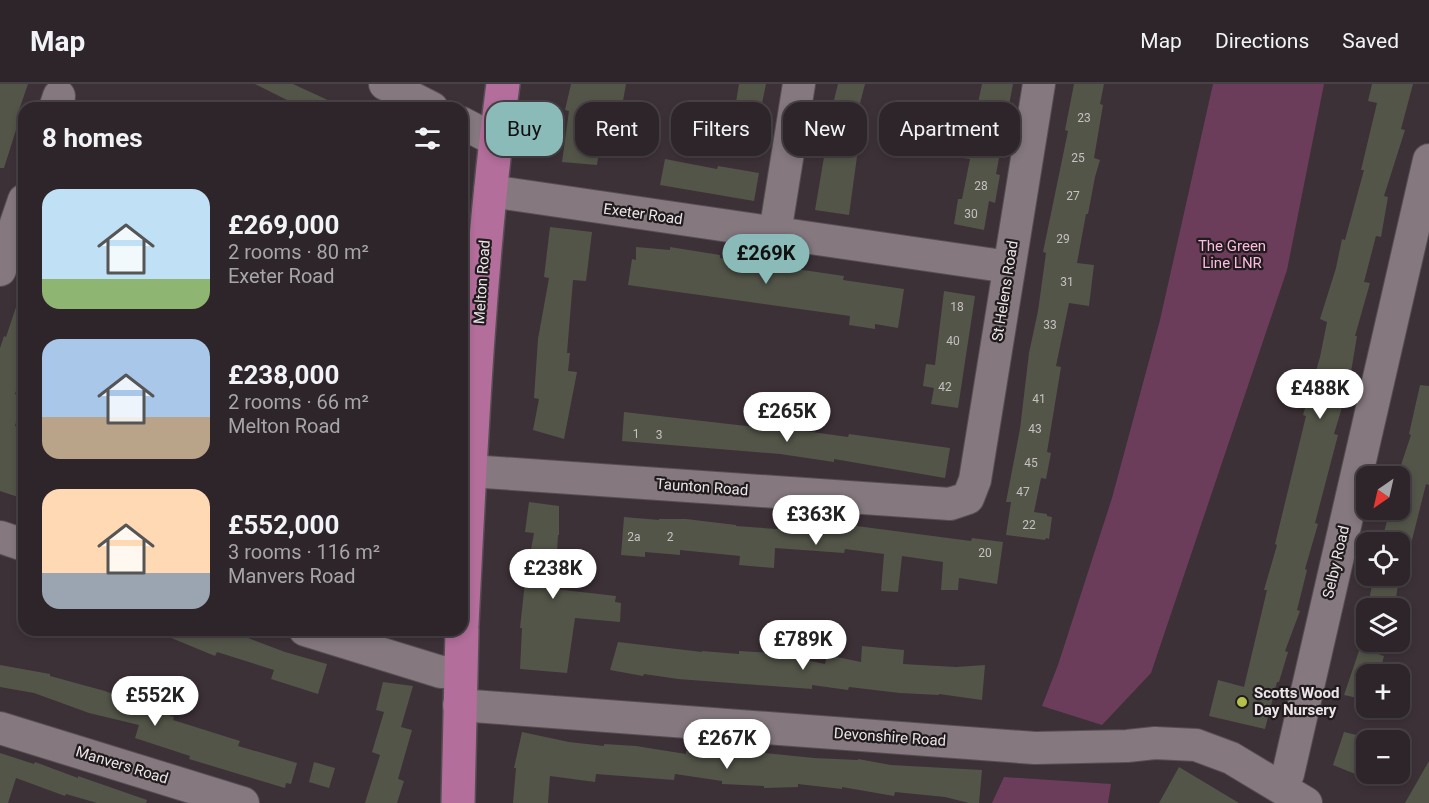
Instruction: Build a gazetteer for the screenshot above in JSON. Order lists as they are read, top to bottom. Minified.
{"streets":{"main road":["Melton Road"],"street":["Exeter Road","St Helens Road","Taunton Road","Selby Road","Devonshire Road","Manvers Road"]},"crossings":[["Exeter Road","Melton Road"],["Exeter Road","St Helens Road"],["Melton Road","Taunton Road"],["St Helens Road","Taunton Road"],["Selby Road","Devonshire Road"]],"parks":["The Green Line LNR"],"places":["Scotts Wood Day Nursery"],"house_numbers":["23","25","28","27","30","29","31","18","33","40","42","41","43","1","3","45","47","22","2a","2","20"],"north":"bottom left","page":{"header":"Map","nav":["Map","Directions","Saved"],"chip":["Buy","Rent","Filters","New","Apartment"],"heading":"8 homes","list":[{"name":"£269,000","note":"2 rooms · 80 m² · Exeter Road"},{"name":"£238,000","note":"2 rooms · 66 m² · Melton Road"},{"name":"£552,000","note":"3 rooms · 116 m² · Manvers Road"}],"price":["£269K","£488K","£265K","£363K","£238K","£789K","£552K","£267K"],"map_buttons":["+","−"]}}
